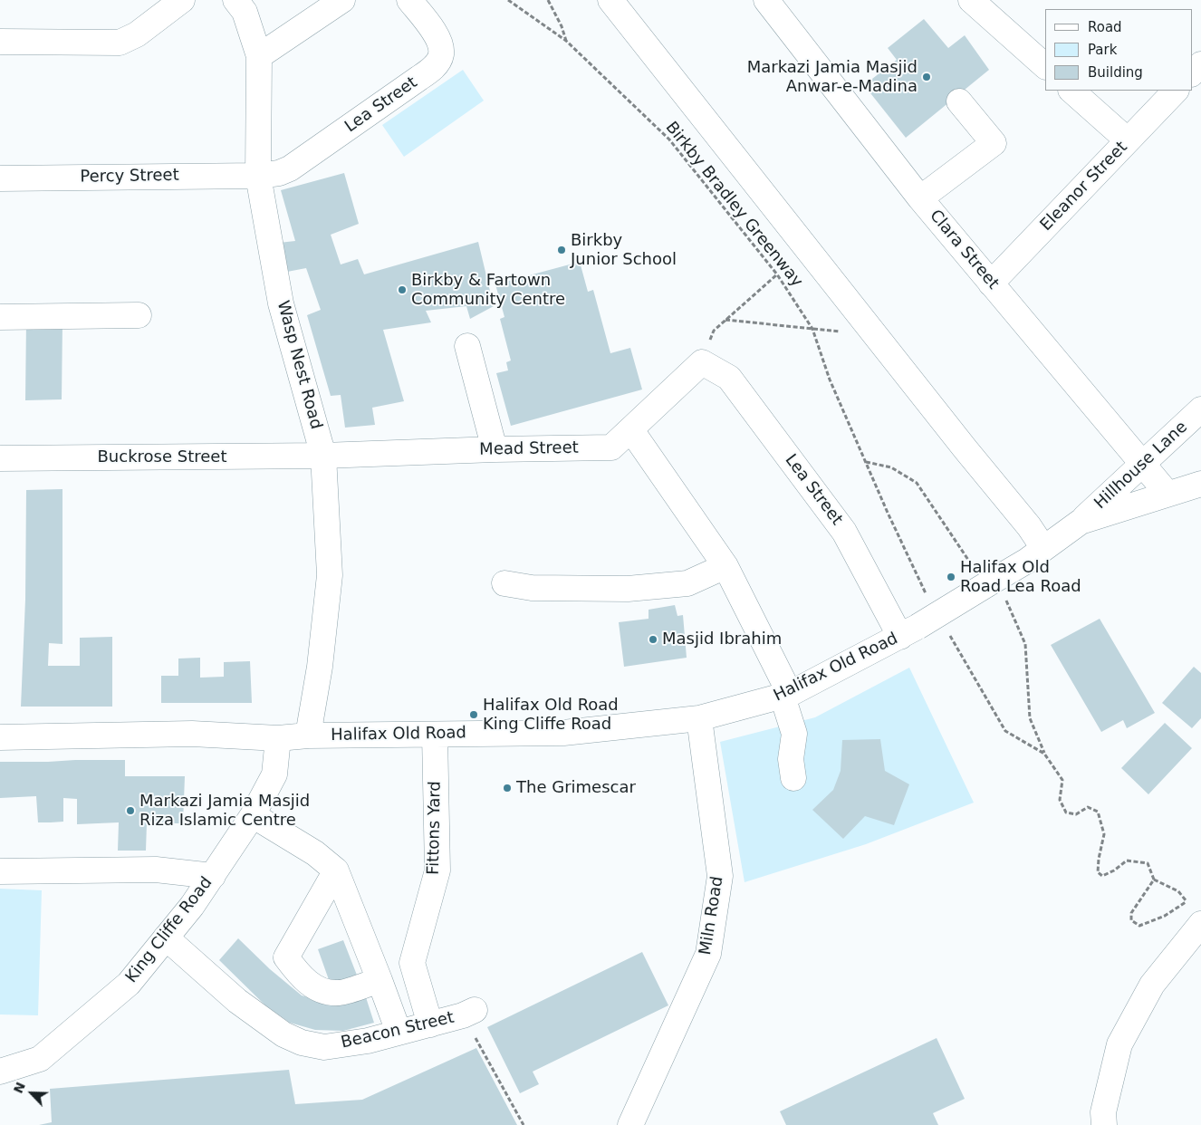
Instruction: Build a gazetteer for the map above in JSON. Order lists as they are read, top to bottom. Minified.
{"streets":{"street":["Lea Street","Percy Street","Eleanor Street","Clara Street","Wasp Nest Road","Mead Street","Buckrose Street","Hillhouse Lane","Halifax Old Road","Fittons Yard","Miln Road","King Cliffe Road","Beacon Street"],"path":["Birkby Bradley Greenway"]},"crossings":[["Lea Street","Percy Street"],["Lea Street","Wasp Nest Road"],["Lea Street","Mead Street"],["Lea Street","Halifax Old Road"],["Percy Street","Wasp Nest Road"],["Eleanor Street","Clara Street"],["Clara Street","Hillhouse Lane"],["Clara Street","Halifax Old Road"],["Wasp Nest Road","Mead Street"],["Wasp Nest Road","Buckrose Street"],["Wasp Nest Road","Halifax Old Road"],["Mead Street","Buckrose Street"],["Hillhouse Lane","Halifax Old Road"],["Halifax Old Road","Fittons Yard"],["Halifax Old Road","Miln Road"],["Halifax Old Road","King Cliffe Road"],["Fittons Yard","Beacon Street"],["King Cliffe Road","Beacon Street"]],"places":["Markazi Jamia Masjid Anwar-e-Madina","Birkby Junior School","Birkby & Fartown Community Centre","Halifax Old Road Lea Road","Masjid Ibrahim","Halifax Old Road King Cliffe Road","The Grimescar","Markazi Jamia Masjid Riza Islamic Centre"],"legend":["Road","Park","Building"],"north":"top left"}
